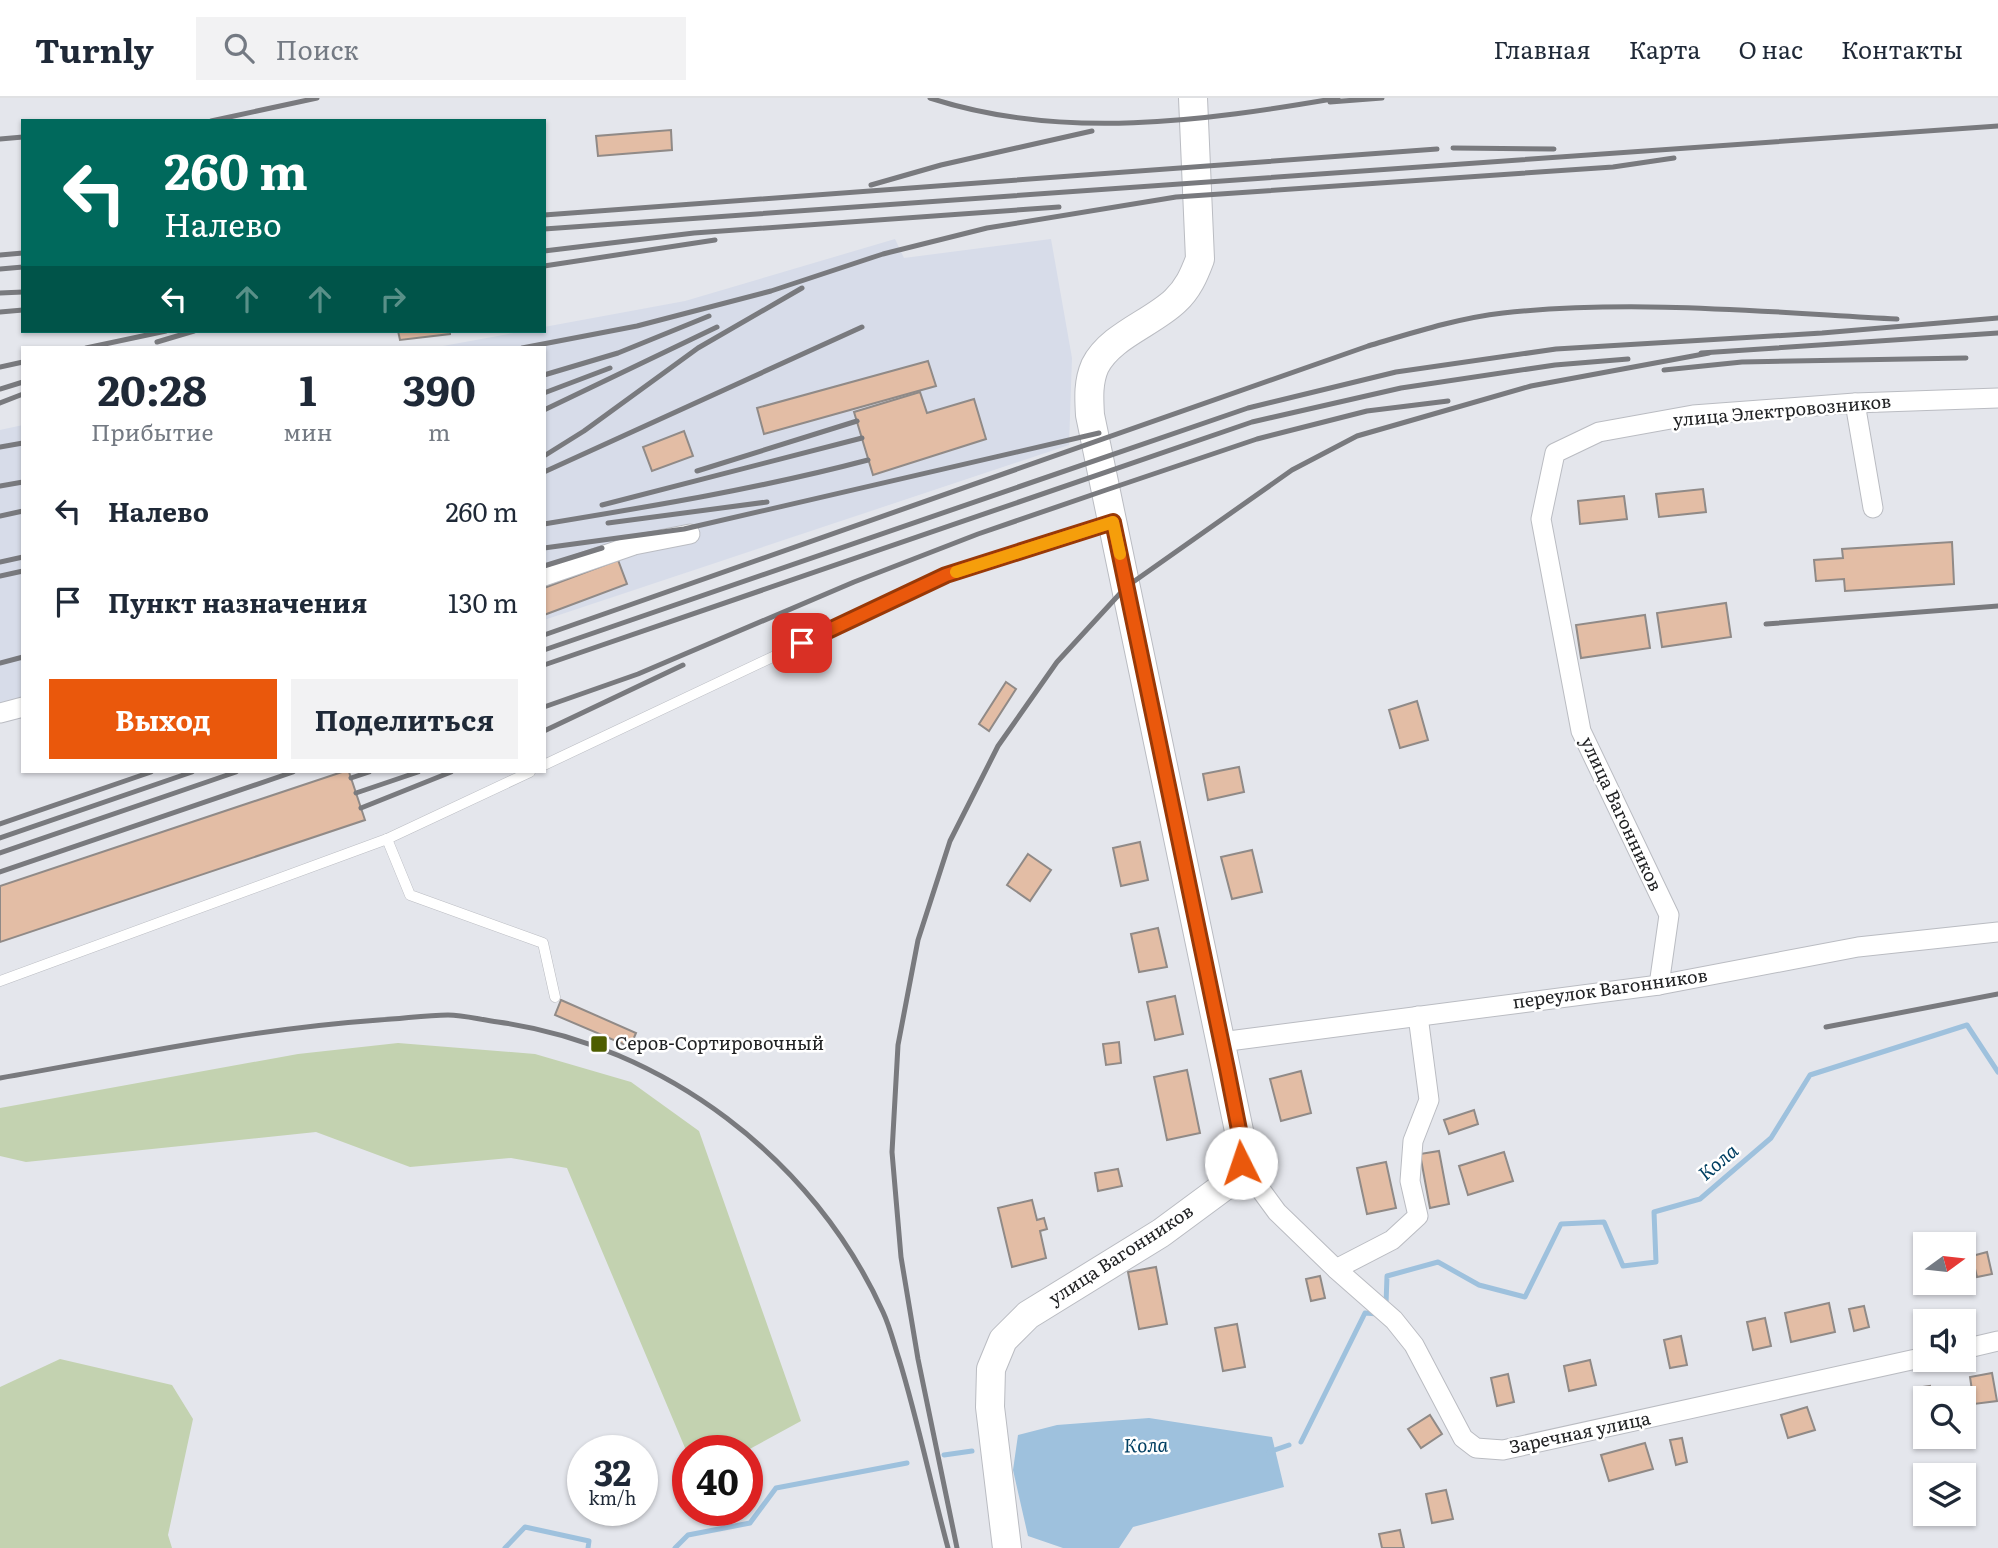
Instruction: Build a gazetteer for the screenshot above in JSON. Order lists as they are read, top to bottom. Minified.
{"streets":{"street":["улица Электровозников","улица Вагонников","переулок Вагонников","Заречная улица"]},"crossings":[["улица Электровозников","улица Вагонников"],["улица Вагонников","переулок Вагонников"],["улица Вагонников","Заречная улица"]],"water":["Кола"],"places":{"transit":["Серов-Сортировочный"]},"north":"right","page":{"header":"Turnly","search":"Поиск","nav":["Главная","Карта","О нас","Контакты"],"turn":["260 m","Налево"],"eta":["20:28","Прибытие","1","мин","390","m"],"list":[{"name":"Налево","value":"260 m"},{"name":"Пункт назначения","value":"130 m"}],"buttons":["Выход","Поделиться"],"speed":"32 km/h","limit":"40"}}
